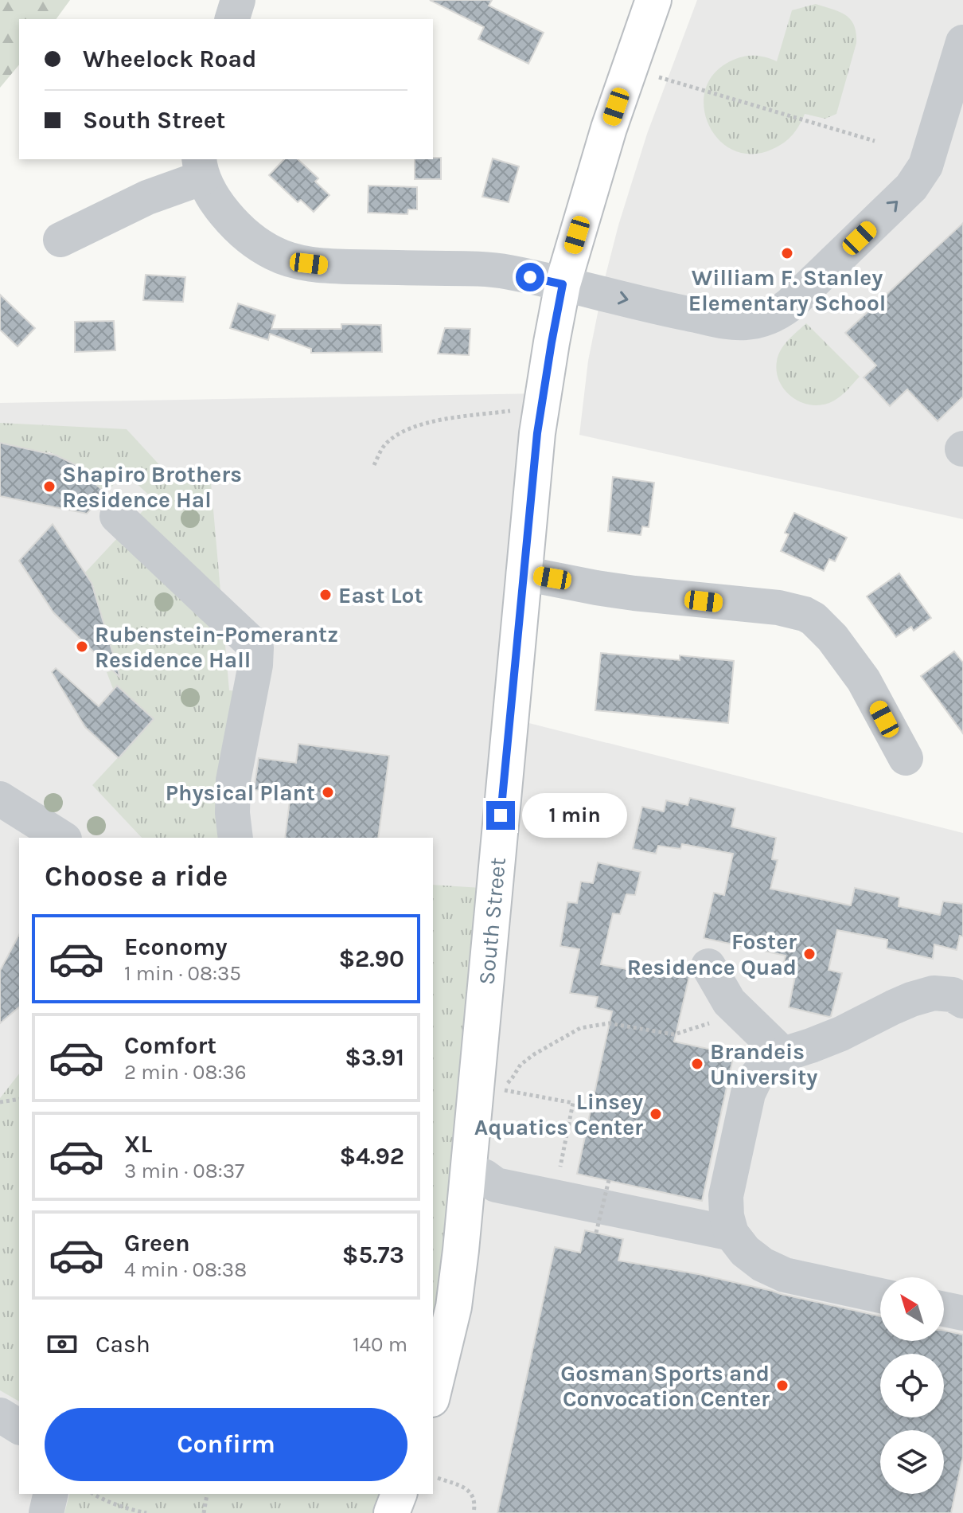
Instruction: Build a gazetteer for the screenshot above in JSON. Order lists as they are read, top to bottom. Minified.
{"streets":{"main road":["South Street"]},"places":["William F. Stanley Elementary School","Shapiro Brothers Residence Hal","East Lot","Rubenstein-Pomerantz Residence Hall","Physical Plant","Foster Residence Quad","Brandeis University","Linsey Aquatics Center","Gosman Sports and Convocation Center"],"north":"top left","page":{"banner":["Wheelock Road","South Street"],"bubble":"1 min","heading":"Choose a ride","list":[{"name":"Economy","note":"1 min · 08:35","value":"$2.90"},{"name":"Comfort","note":"2 min · 08:36","value":"$3.91"},{"name":"XL","note":"3 min · 08:37","value":"$4.92"},{"name":"Green","note":"4 min · 08:38","value":"$5.73"}],"pay":["Cash","140 m"],"buttons":"Confirm"}}
